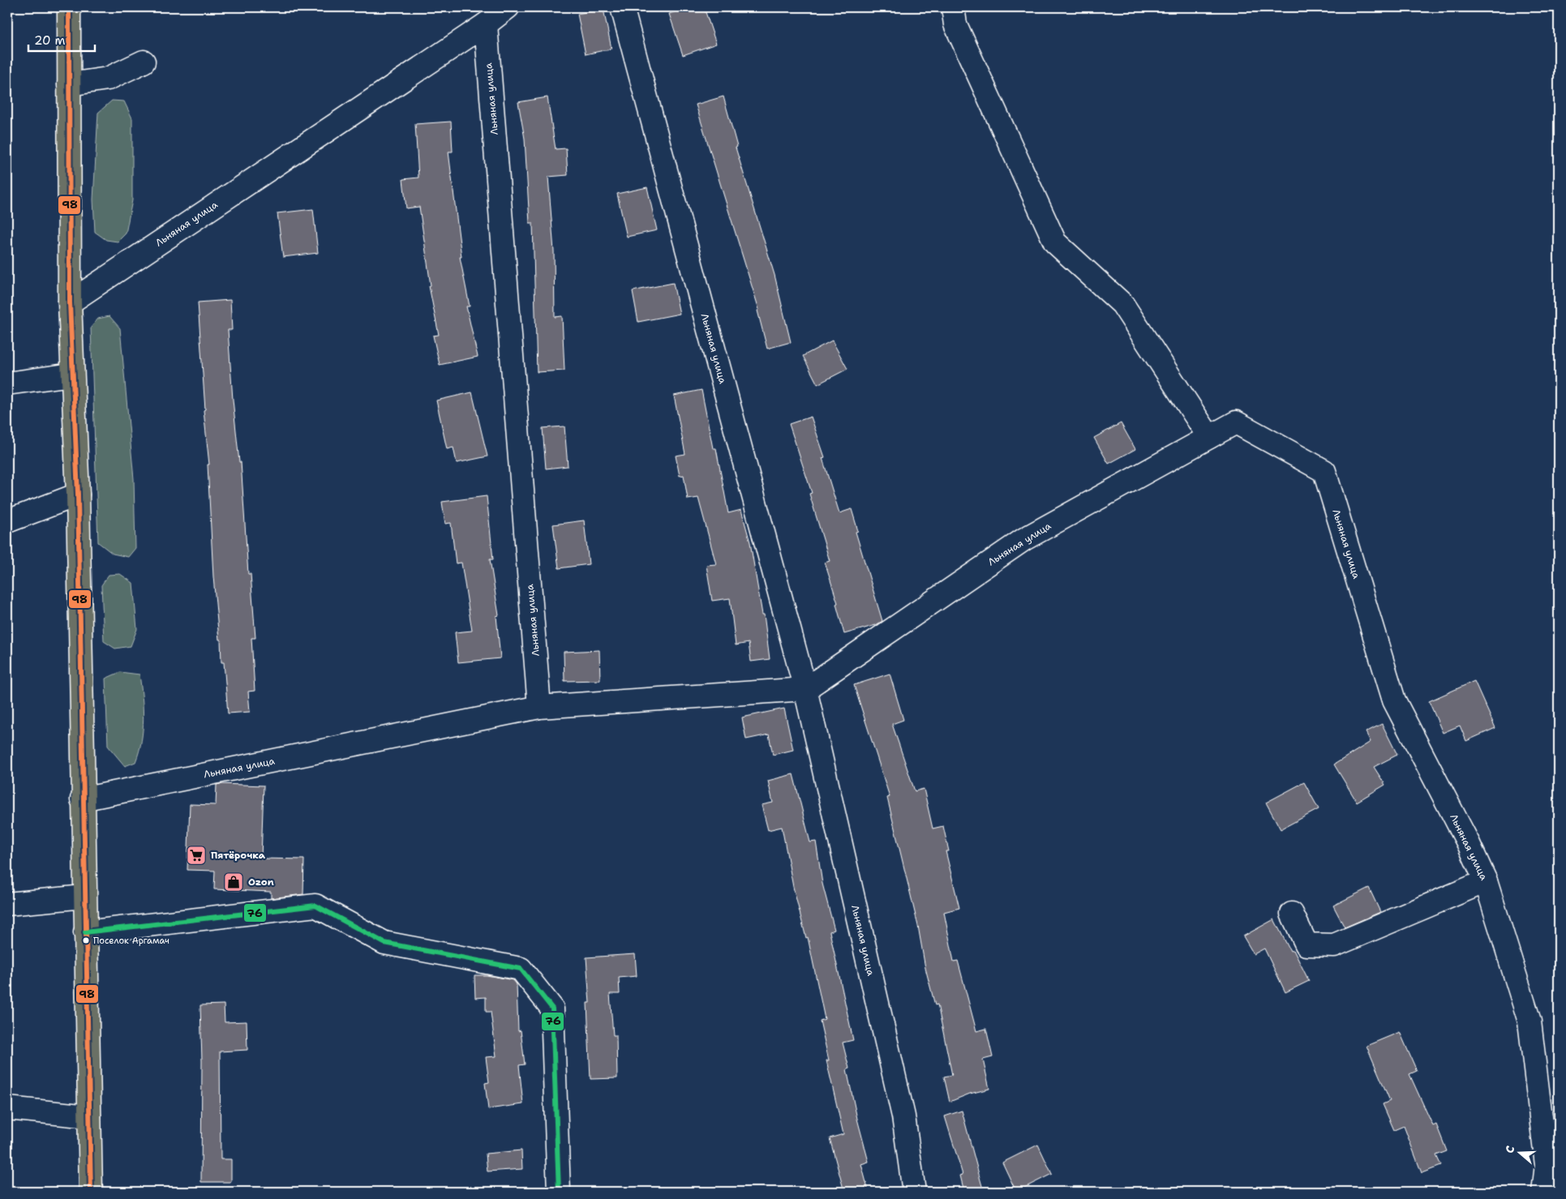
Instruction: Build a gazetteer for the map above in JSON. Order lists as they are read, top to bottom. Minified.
{"streets":{"street":["Льняная улица"]},"places":{"supermarket":["Пятёрочка"],"shop":["Ozon"],"other":["Поселок Аргамач"]},"lines":["transit line 98","transit line 76"],"scale_bar":"20 m","north":"left"}
